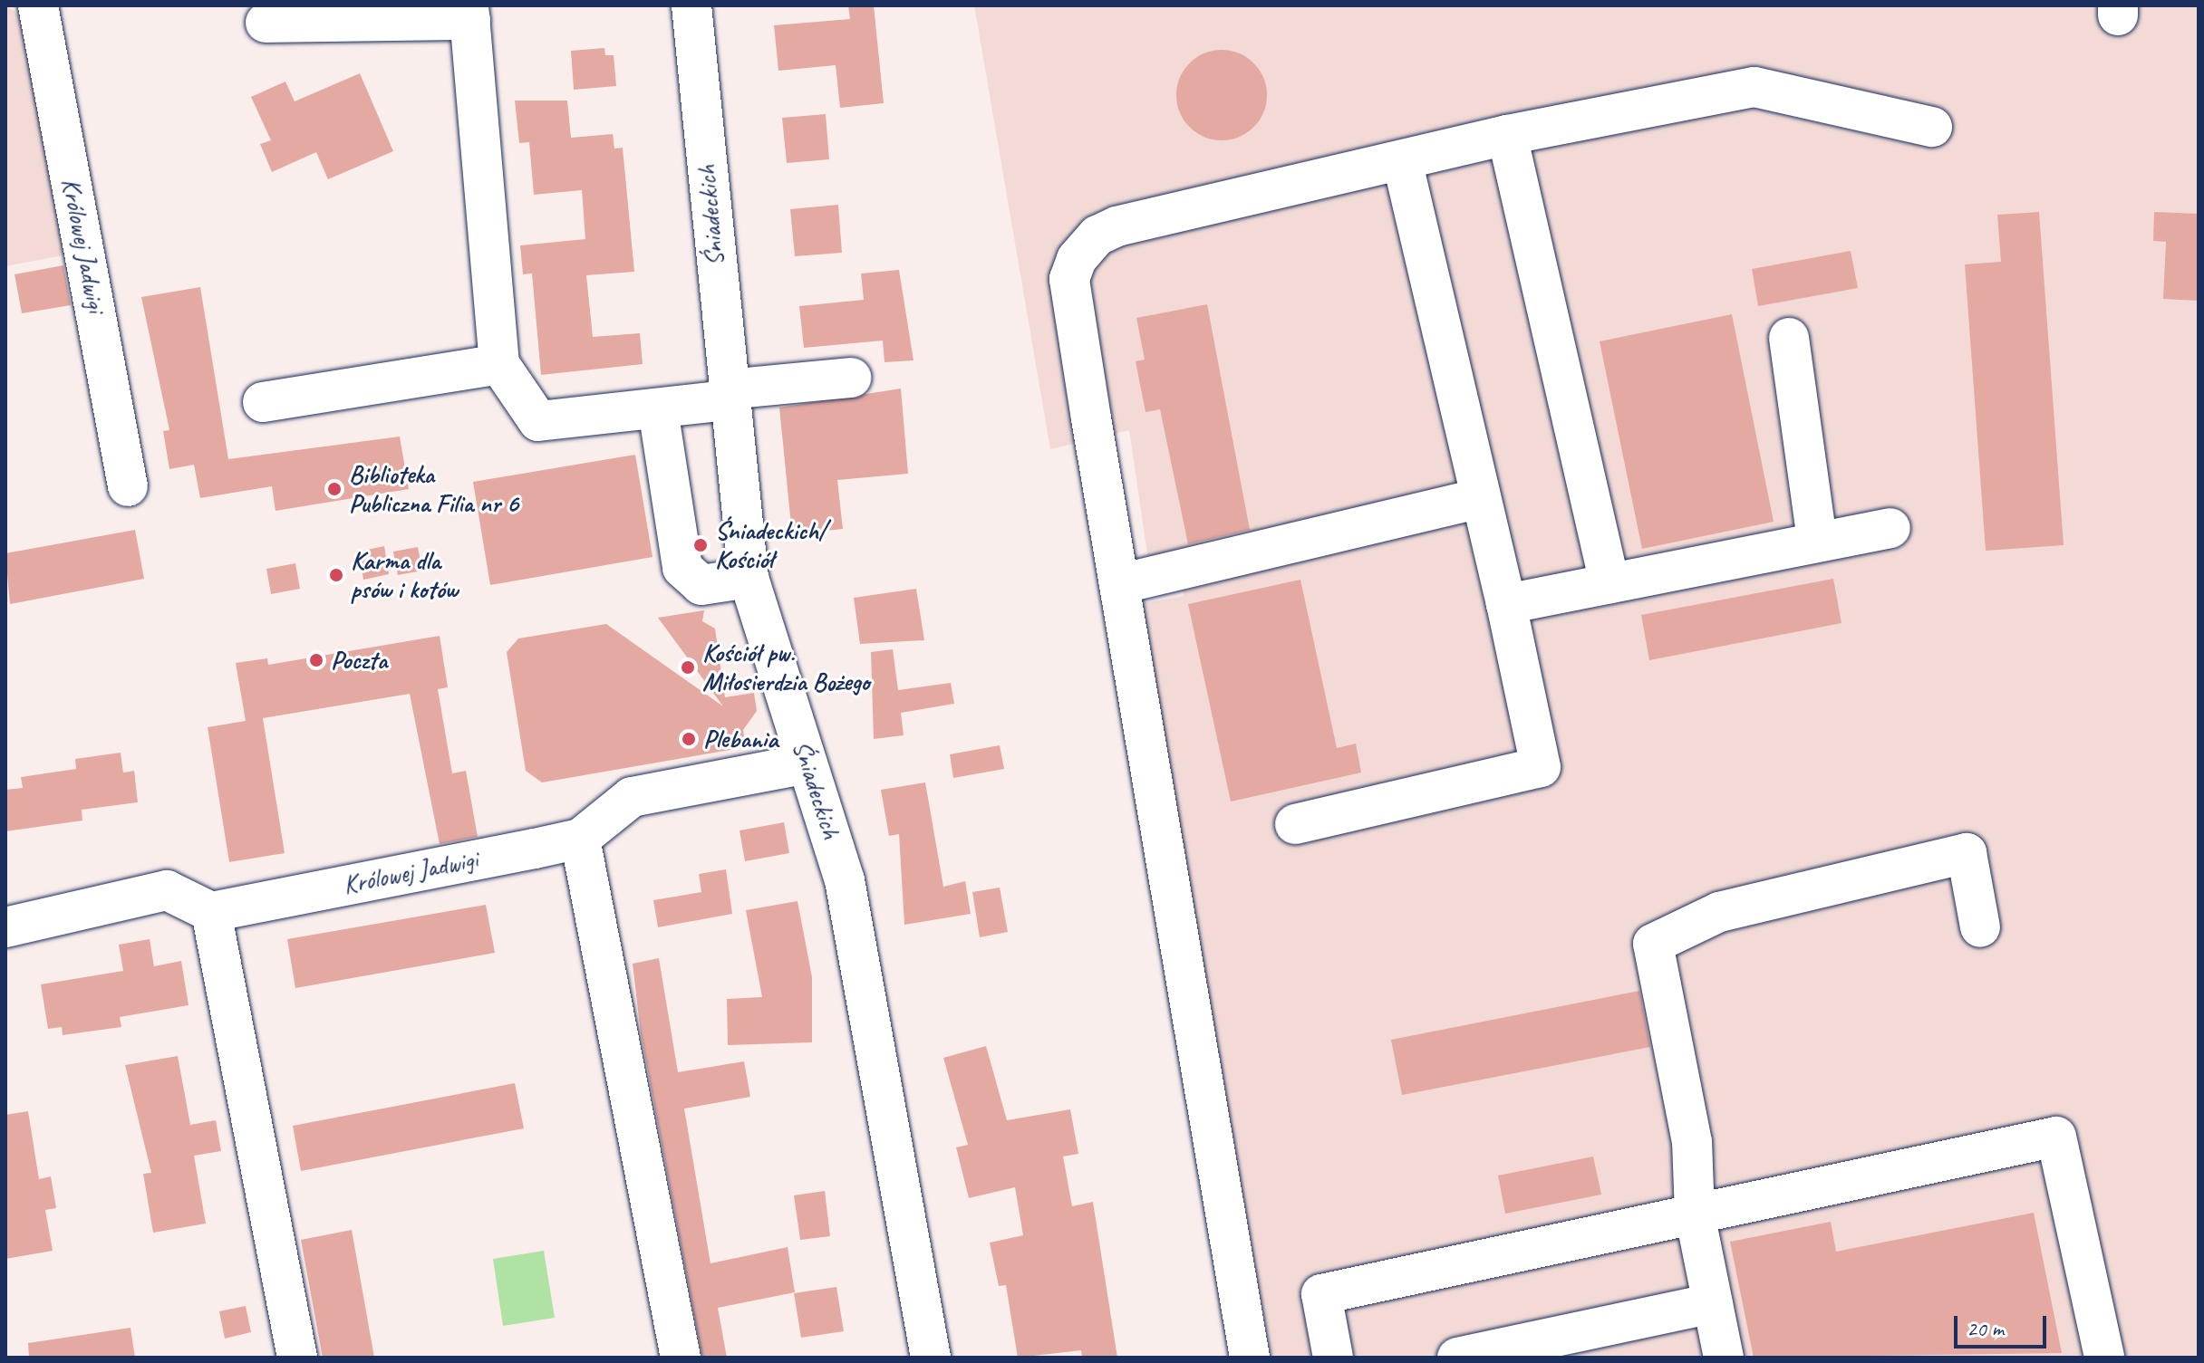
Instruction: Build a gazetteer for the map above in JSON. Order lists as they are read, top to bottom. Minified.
{"streets":{"street":["Śniadeckich","Królowej Jadwigi"]},"crossings":[["Śniadeckich","Królowej Jadwigi"]],"places":["Biblioteka Publiczna Filia nr 6","Śniadeckich/ Kościół","Karma dla psów i kotów","Poczta","Kościół pw. Miłosierdzia Bożego","Plebania"],"scale_bar":"20 m"}
